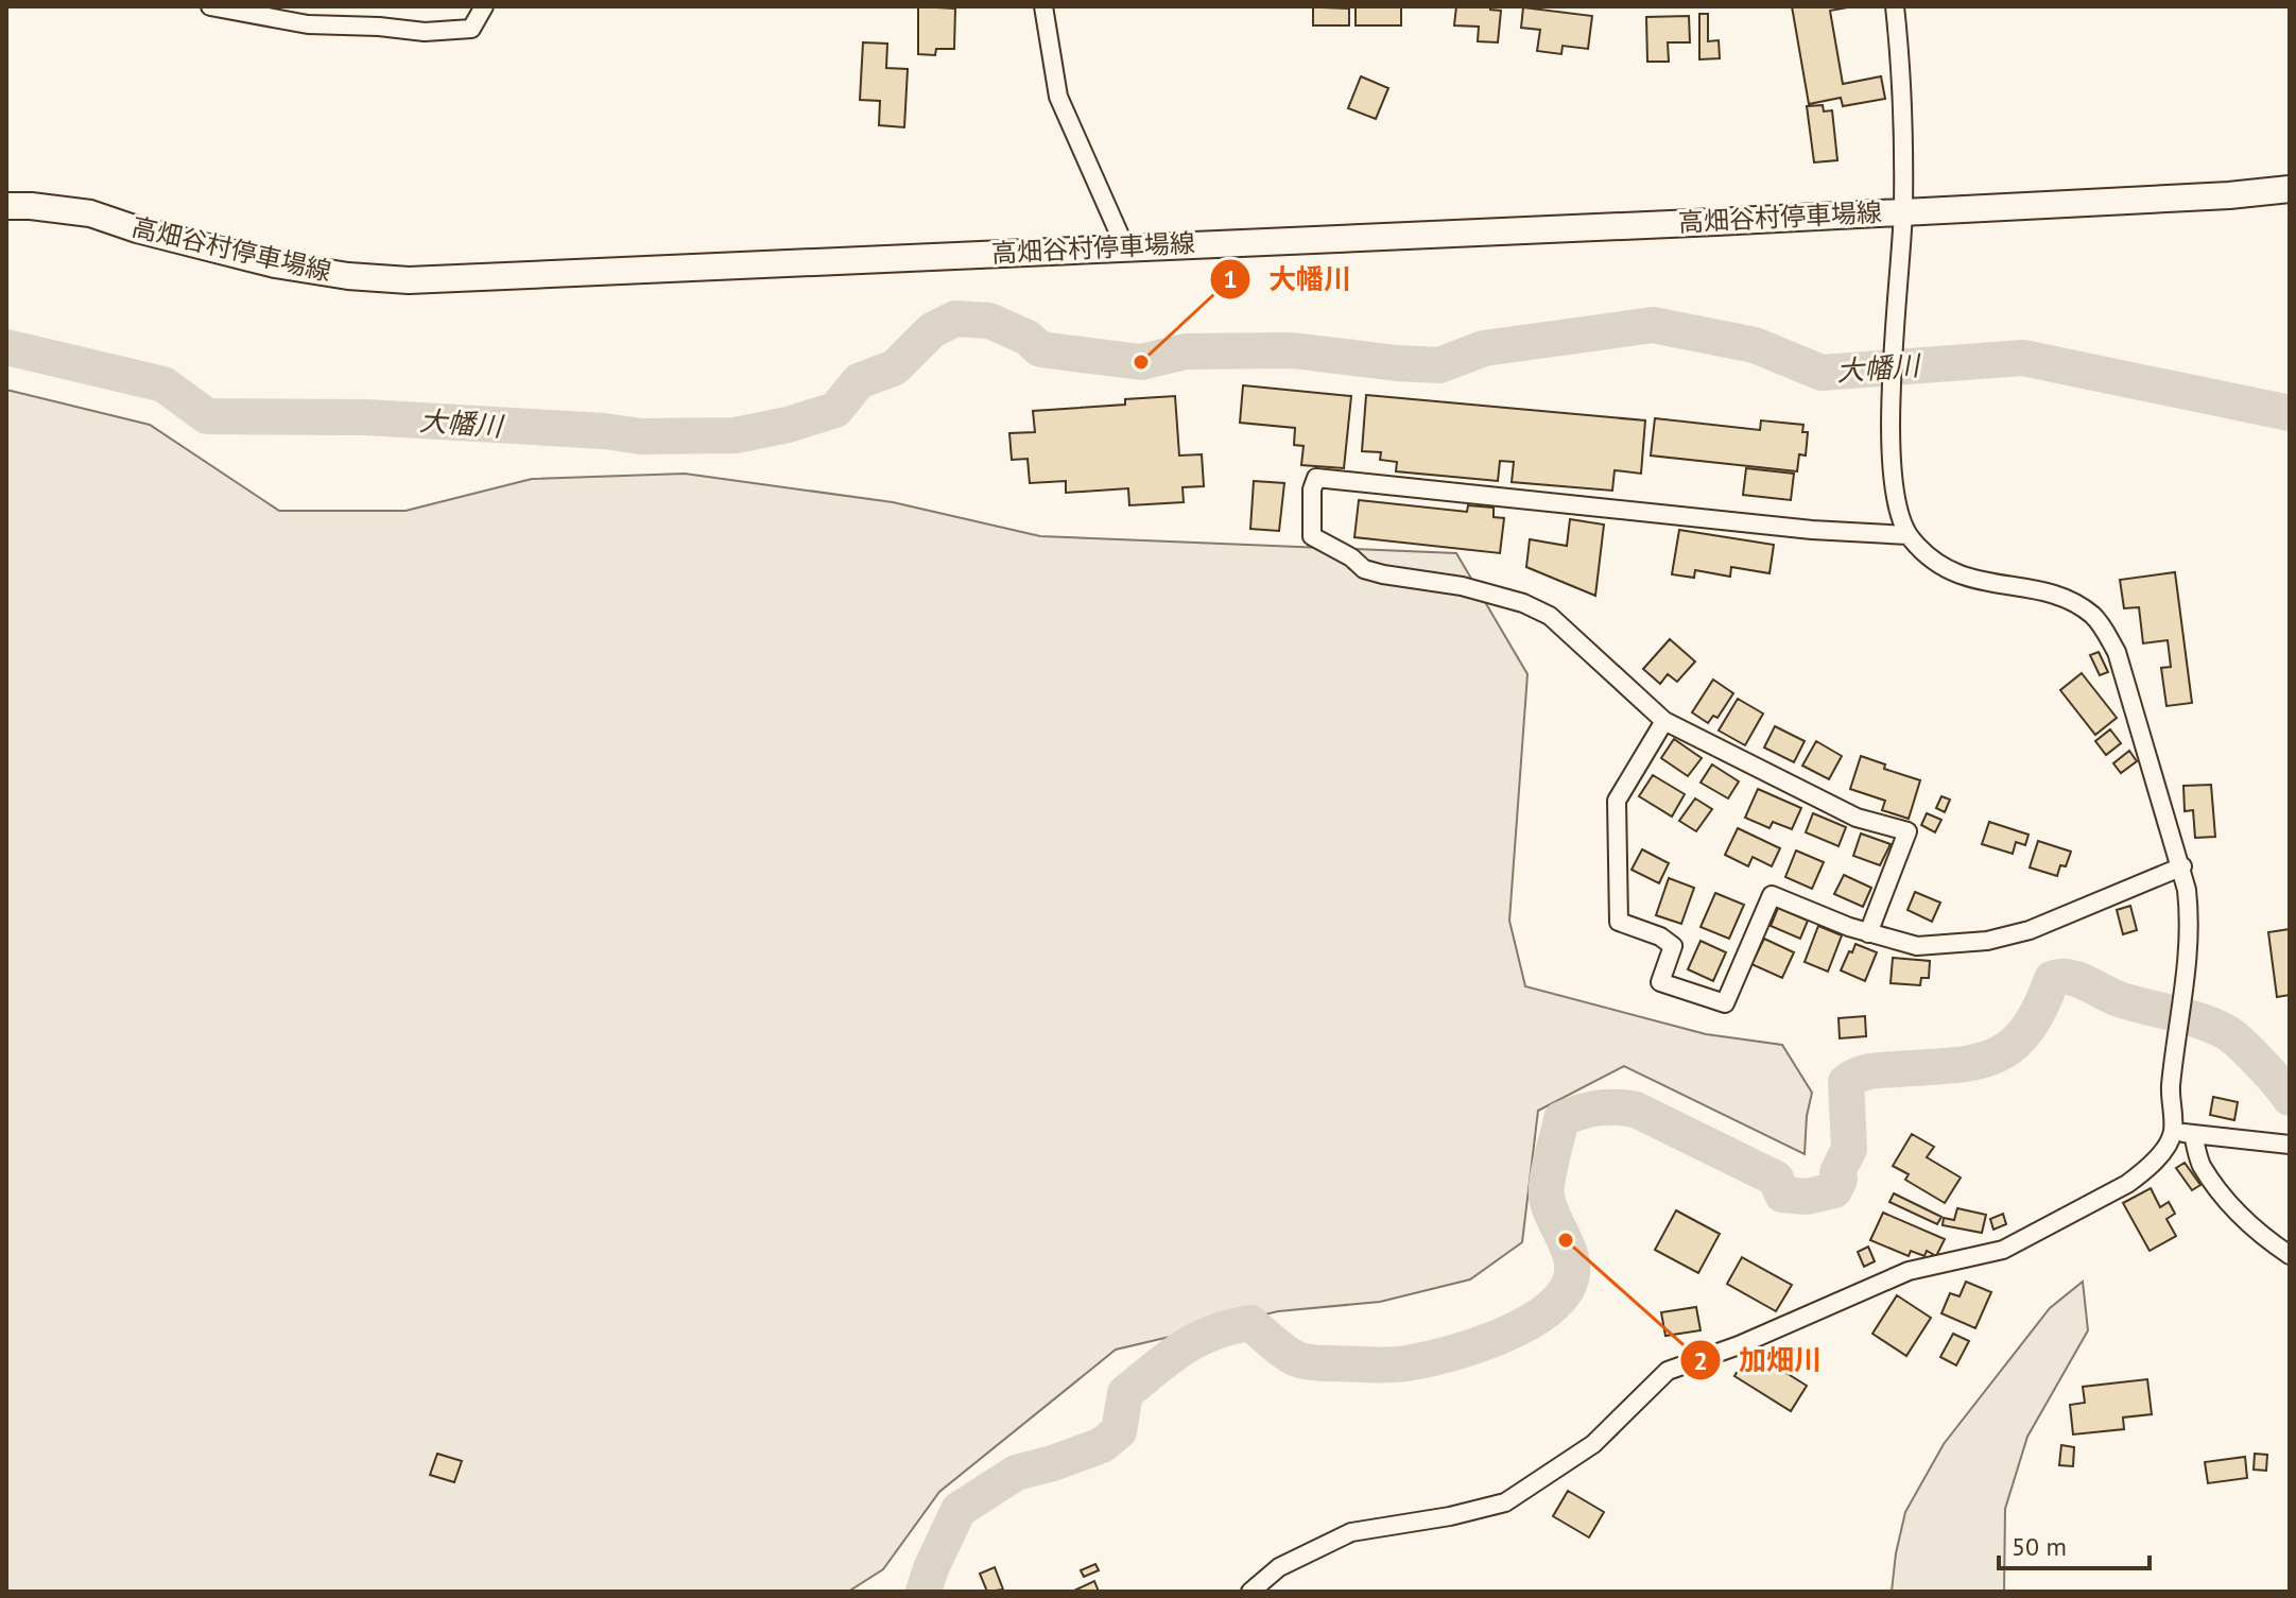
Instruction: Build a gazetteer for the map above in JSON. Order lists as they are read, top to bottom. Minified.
{"streets":{"main road":["高畑谷村停車場線"]},"water":["大幡川"],"places":["大幡川","加畑川"],"scale_bar":"50 m"}
